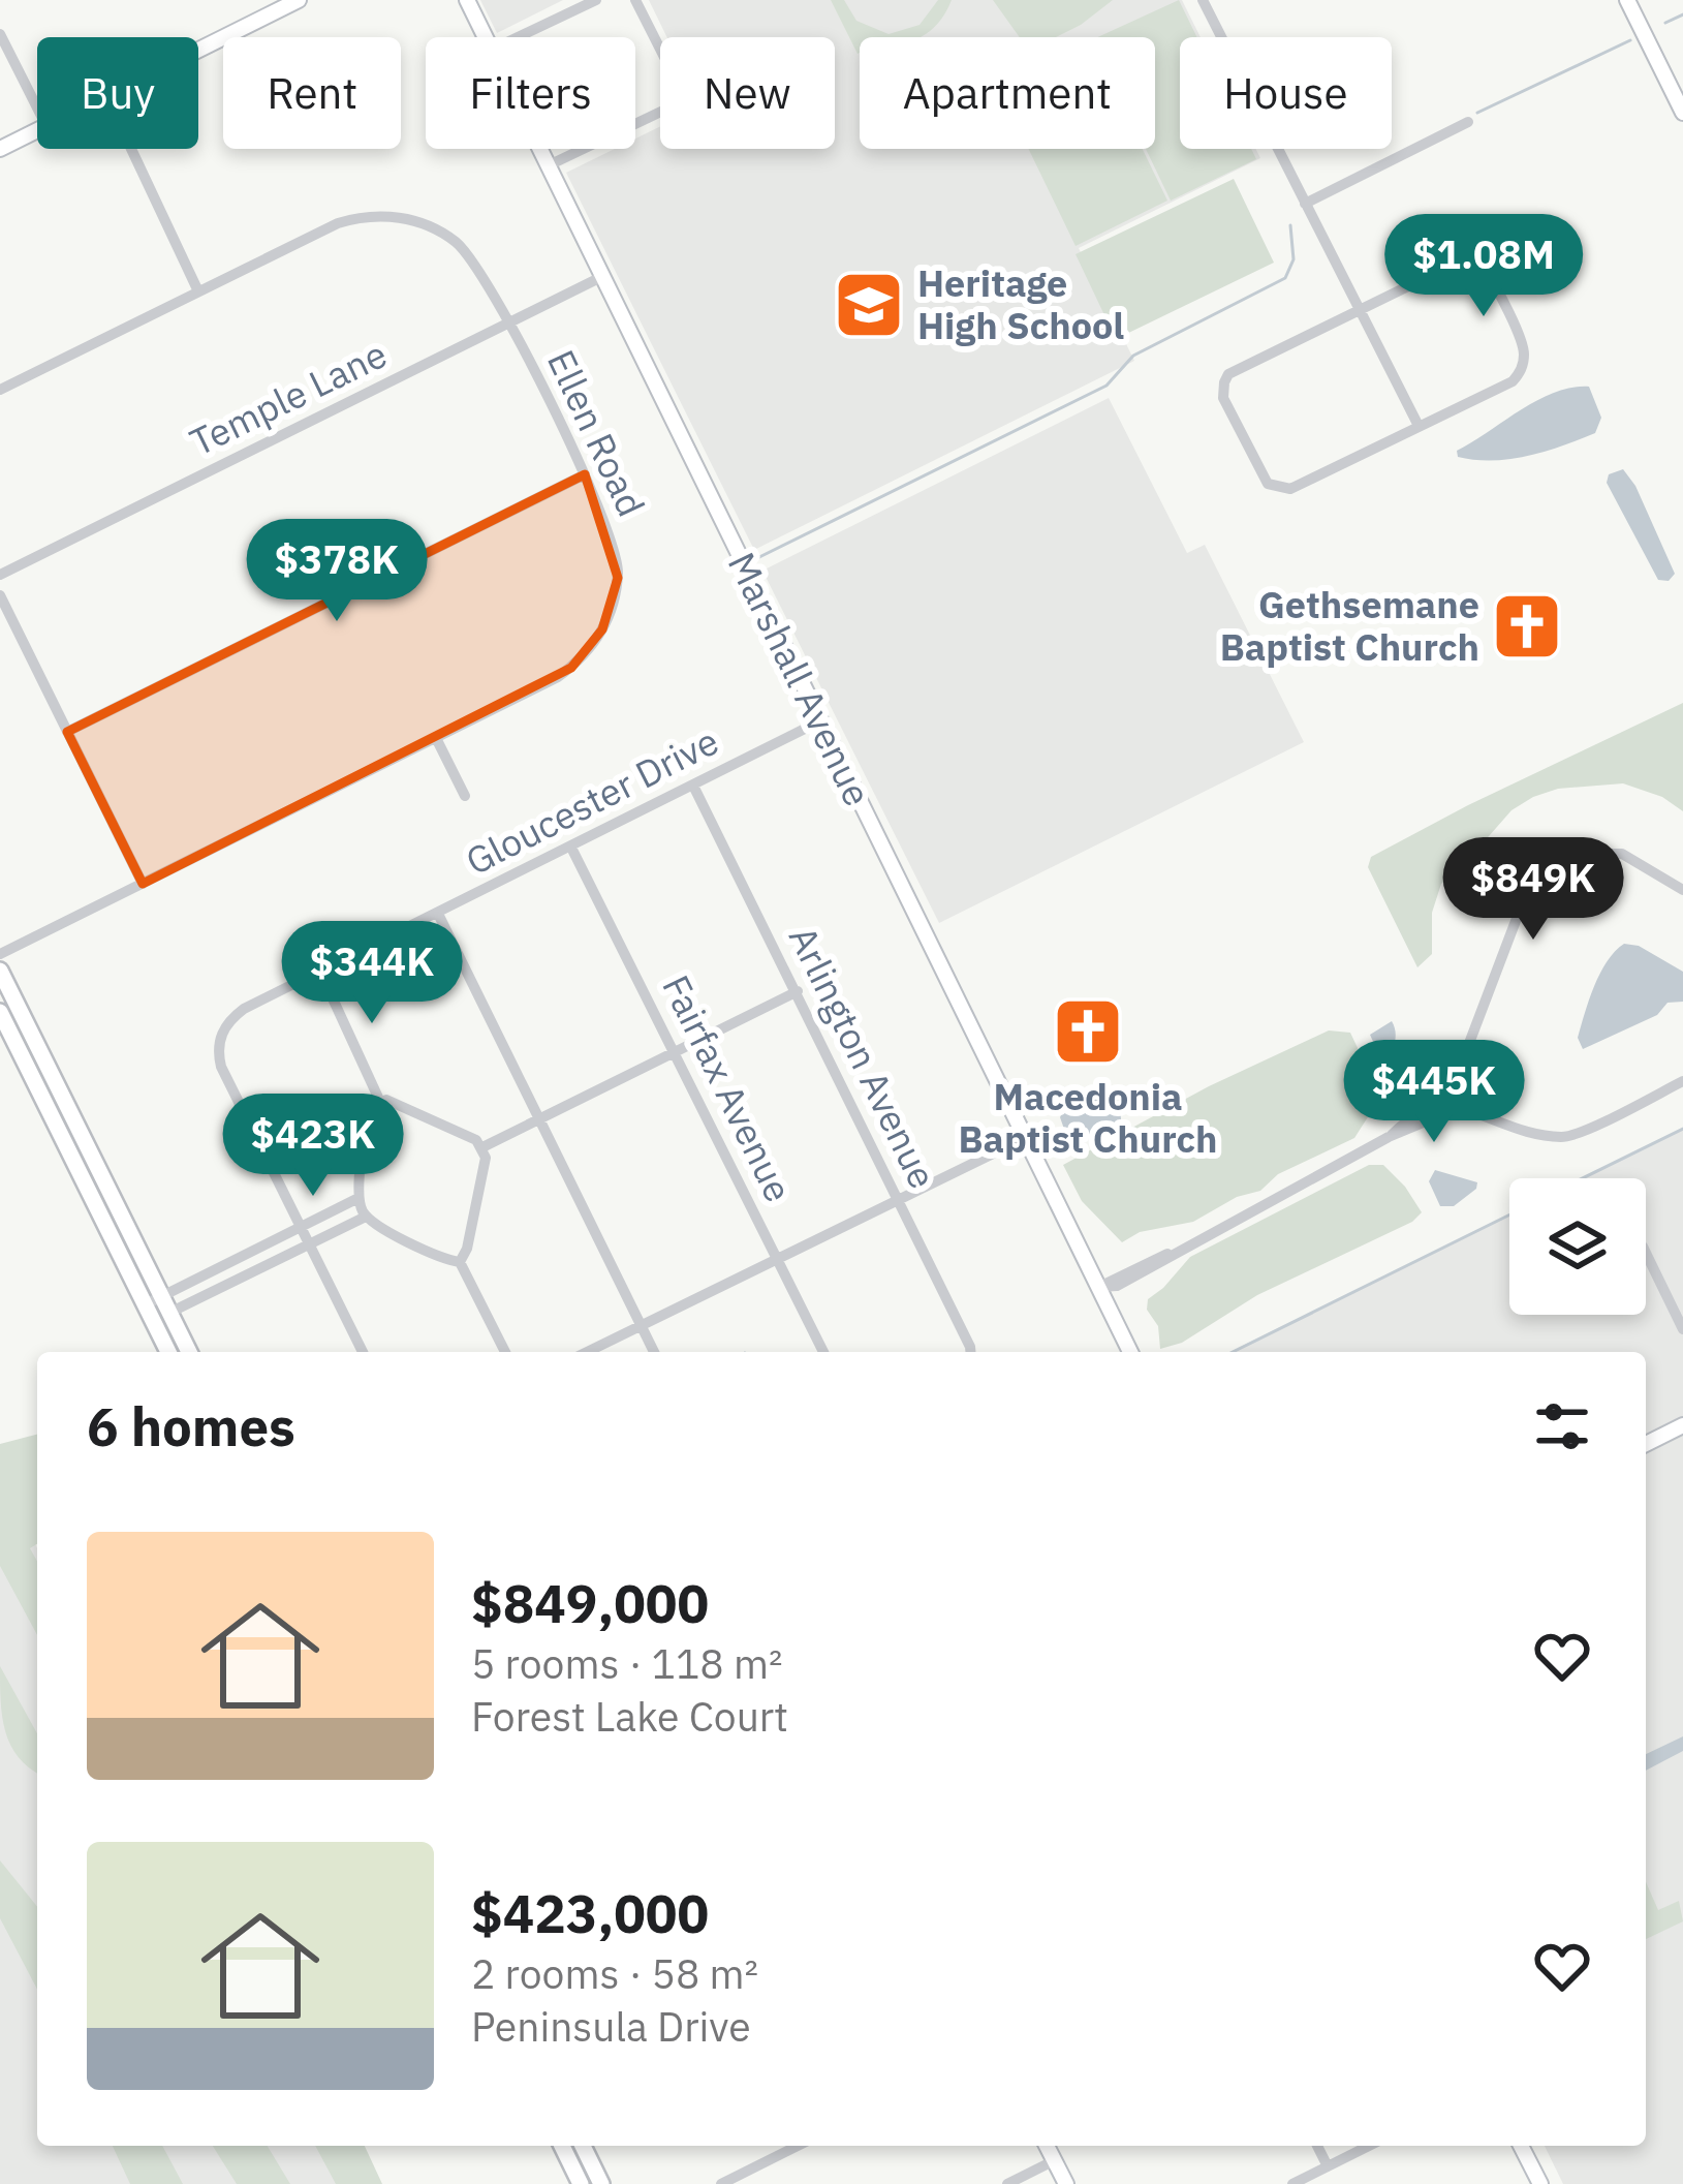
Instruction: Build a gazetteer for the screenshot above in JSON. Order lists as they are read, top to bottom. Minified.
{"streets":{"street":["Temple Lane","Ellen Road","Marshall Avenue","Gloucester Drive","Arlington Avenue","Fairfax Avenue"]},"crossings":[["Temple Lane","Ellen Road"],["Temple Lane","Marshall Avenue"],["Marshall Avenue","Gloucester Drive"],["Gloucester Drive","Arlington Avenue"],["Gloucester Drive","Fairfax Avenue"]],"places":{"school or university":["Heritage High School"],"church":["Gethsemane Baptist Church","Macedonia Baptist Church"]},"page":{"chip":["Buy","Rent","Filters","New","Apartment","House"],"price":["$1.08M","$378K","$849K","$344K","$445K","$423K"],"heading":"6 homes","list":[{"name":"$849,000","note":"5 rooms · 118 m² · Forest Lake Court"},{"name":"$423,000","note":"2 rooms · 58 m² · Peninsula Drive"}]}}
